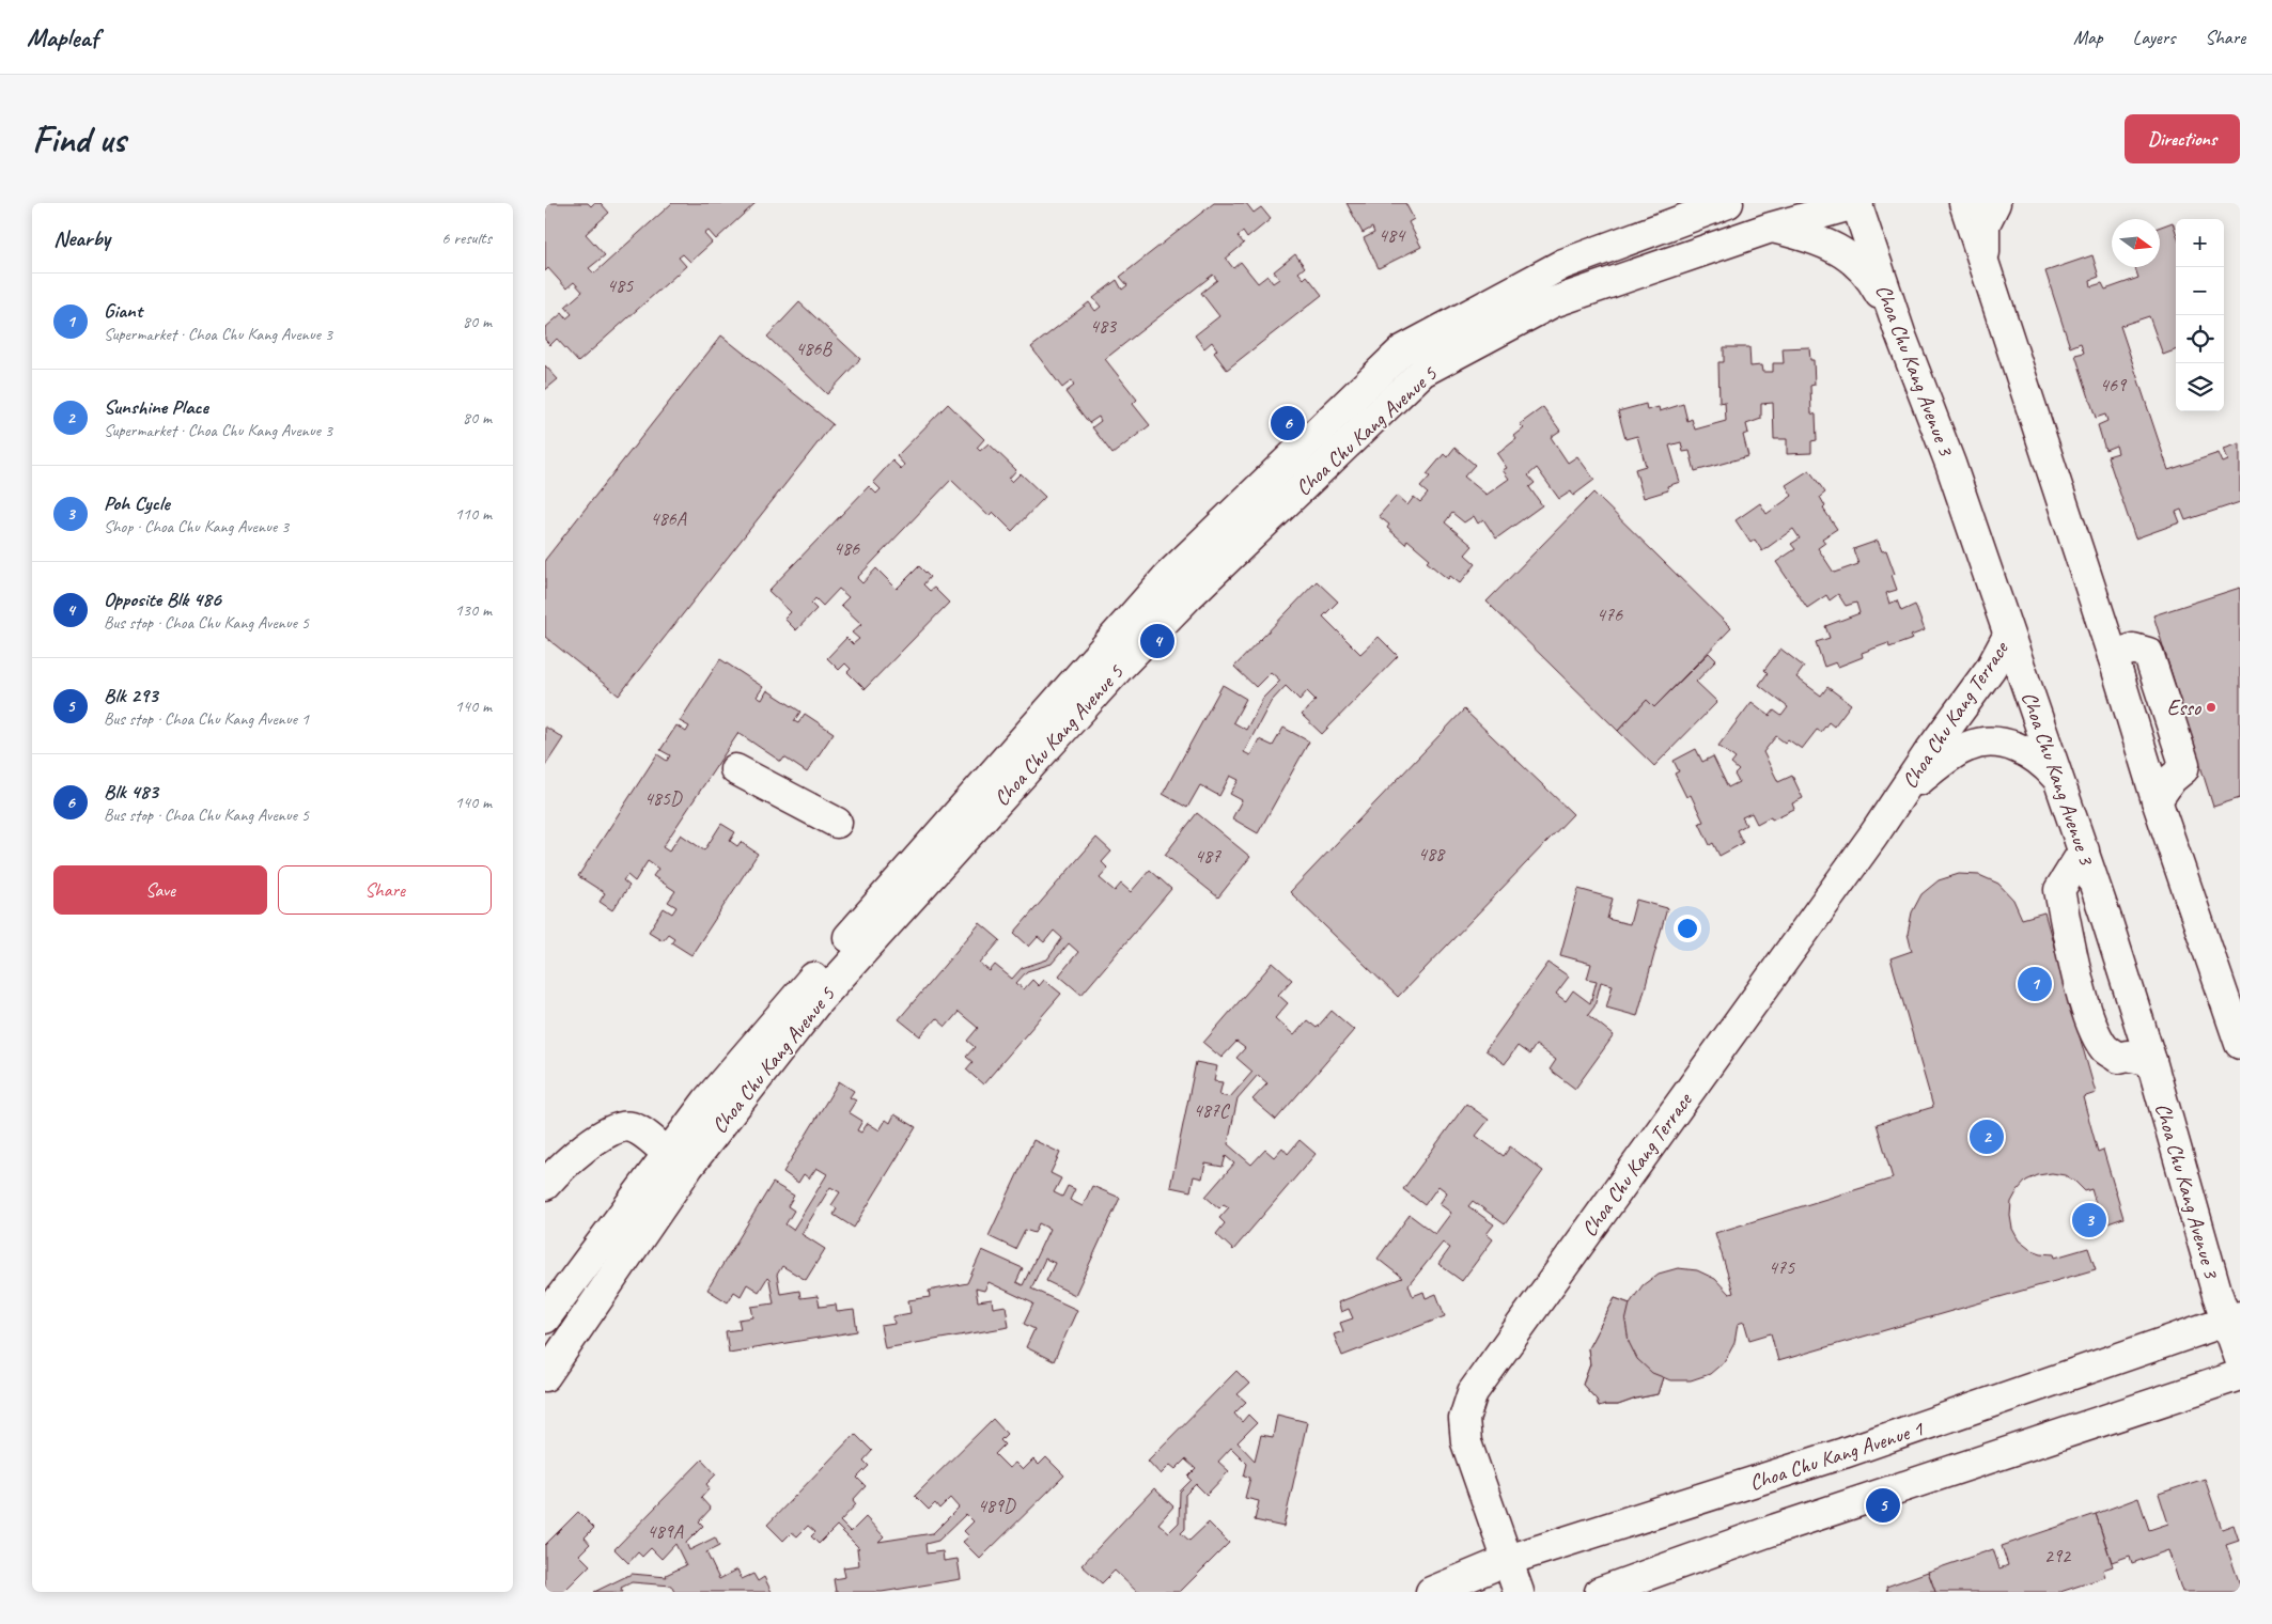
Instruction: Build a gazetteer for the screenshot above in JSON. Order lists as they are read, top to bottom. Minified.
{"streets":{"street":["Choa Chu Kang Avenue 3","Choa Chu Kang Avenue 5","Choa Chu Kang Terrace","Choa Chu Kang Avenue 1"]},"crossings":[["Choa Chu Kang Avenue 3","Choa Chu Kang Avenue 5"],["Choa Chu Kang Avenue 3","Choa Chu Kang Terrace"],["Choa Chu Kang Avenue 3","Choa Chu Kang Avenue 1"],["Choa Chu Kang Terrace","Choa Chu Kang Avenue 1"]],"places":["Esso"],"house_numbers":["484","485","483","486B","469","486A","486","476","485D","488","487","487C","475","489D","489A","292"],"north":"right","page":{"header":"Mapleaf","nav":["Map","Layers","Share"],"buttons":["Directions",["Save","Share"]],"title":"Find us","heading":["Nearby","6 results"],"map_buttons":["+","−"],"list":[{"mark":"1","name":"Giant","note":"Supermarket · Choa Chu Kang Avenue 3","value":"80 m"},{"mark":"2","name":"Sunshine Place","note":"Supermarket · Choa Chu Kang Avenue 3","value":"80 m"},{"mark":"3","name":"Poh Cycle","note":"Shop · Choa Chu Kang Avenue 3","value":"110 m"},{"mark":"4","name":"Opposite Blk 486","note":"Bus stop · Choa Chu Kang Avenue 5","value":"130 m"},{"mark":"5","name":"Blk 293","note":"Bus stop · Choa Chu Kang Avenue 1","value":"140 m"},{"mark":"6","name":"Blk 483","note":"Bus stop · Choa Chu Kang Avenue 5","value":"140 m"}],"pins":["6","4","1","2","3","5"]}}
